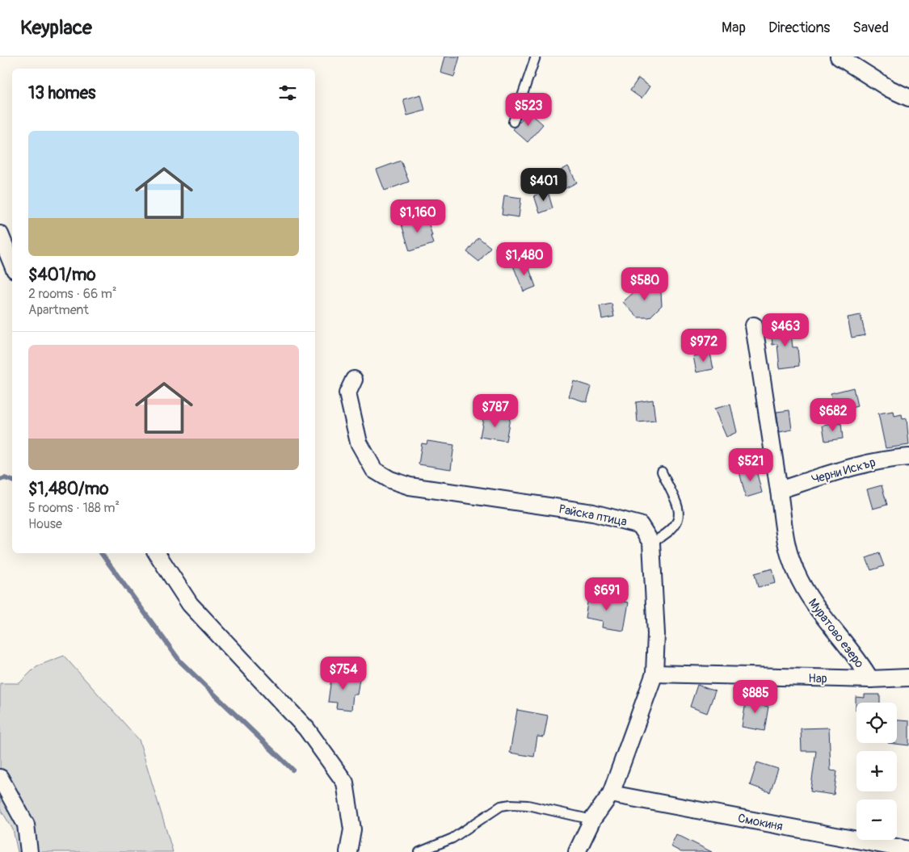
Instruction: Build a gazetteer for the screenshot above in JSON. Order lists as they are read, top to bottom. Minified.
{"streets":{"street":["Черни Искър","Райска птица","Муратово езеро","Нар","Смокиня"]},"crossings":[["Черни Искър","Муратово езеро"],["Райска птица","Нар"],["Райска птица","Смокиня"],["Муратово езеро","Нар"]],"page":{"header":"Keyplace","nav":["Map","Directions","Saved"],"heading":"13 homes","price":["$523","$401","$1,160","$1,480","$580","$463","$972","$787","$682","$521","$691","$754","$885"],"list":[{"name":"$401/mo","note":"2 rooms · 66 m² · Apartment"},{"name":"$1,480/mo","note":"5 rooms · 188 m² · House"}],"map_buttons":["+","−"]}}
